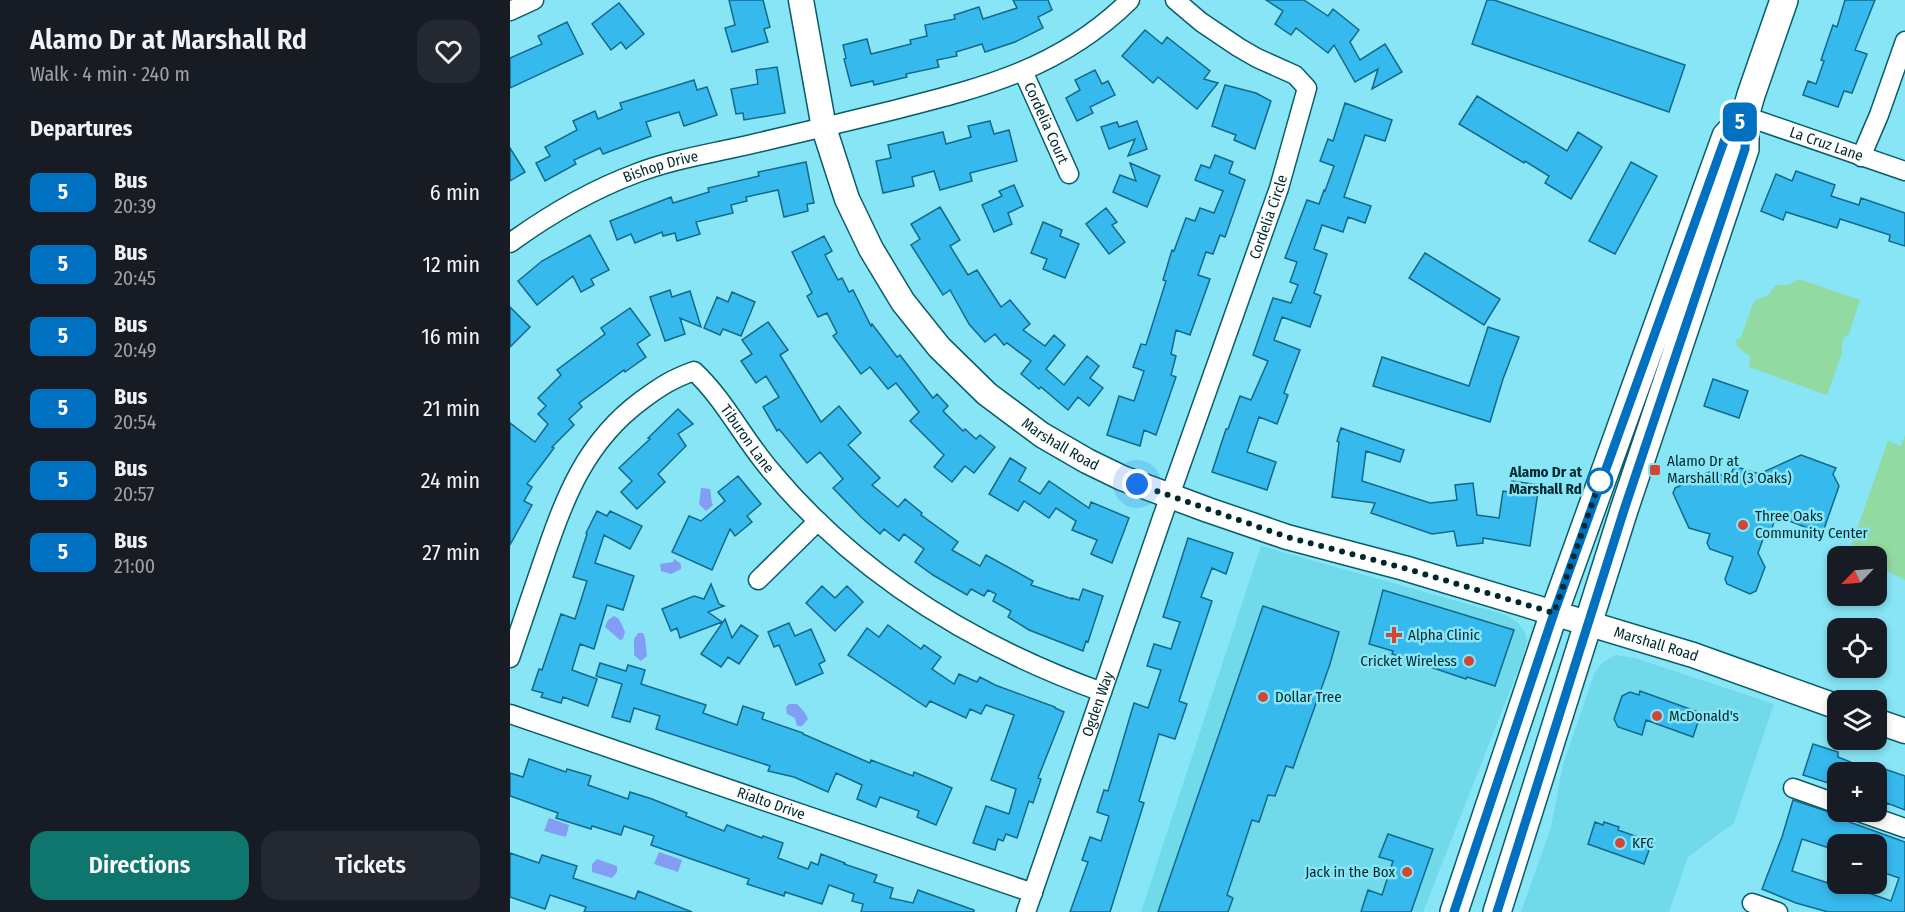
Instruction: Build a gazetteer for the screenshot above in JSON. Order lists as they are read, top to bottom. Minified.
{"streets":{"street":["Cordelia Court","La Cruz Lane","Bishop Drive","Cordelia Circle","Tiburon Lane","Marshall Road","Ogden Way","Rialto Drive"]},"crossings":[["Bishop Drive","Marshall Road"],["Cordelia Circle","Marshall Road"],["Cordelia Circle","Ogden Way"],["Tiburon Lane","Ogden Way"],["Marshall Road","Ogden Way"],["Ogden Way","Rialto Drive"]],"places":{"transit":["Alamo Dr at Marshall Rd (3 Oaks)"],"other":["Alamo Dr at Marshall Rd","Three Oaks Community Center","Cricket Wireless","Dollar Tree","McDonald's","KFC","Jack in the Box"],"health":["Alpha Clinic"]},"lines":["bus line 5"],"north":"bottom left","page":{"heading":[["Alamo Dr at Marshall Rd","Walk · 4 min · 240 m"],"Departures"],"on_map":"5","list":[{"mark":"5","name":"Bus","note":"20:39","value":"6 min"},{"mark":"5","name":"Bus","note":"20:45","value":"12 min"},{"mark":"5","name":"Bus","note":"20:49","value":"16 min"},{"mark":"5","name":"Bus","note":"20:54","value":"21 min"},{"mark":"5","name":"Bus","note":"20:57","value":"24 min"},{"mark":"5","name":"Bus","note":"21:00","value":"27 min"}],"map_buttons":["+","−"],"buttons":["Directions","Tickets"]}}
